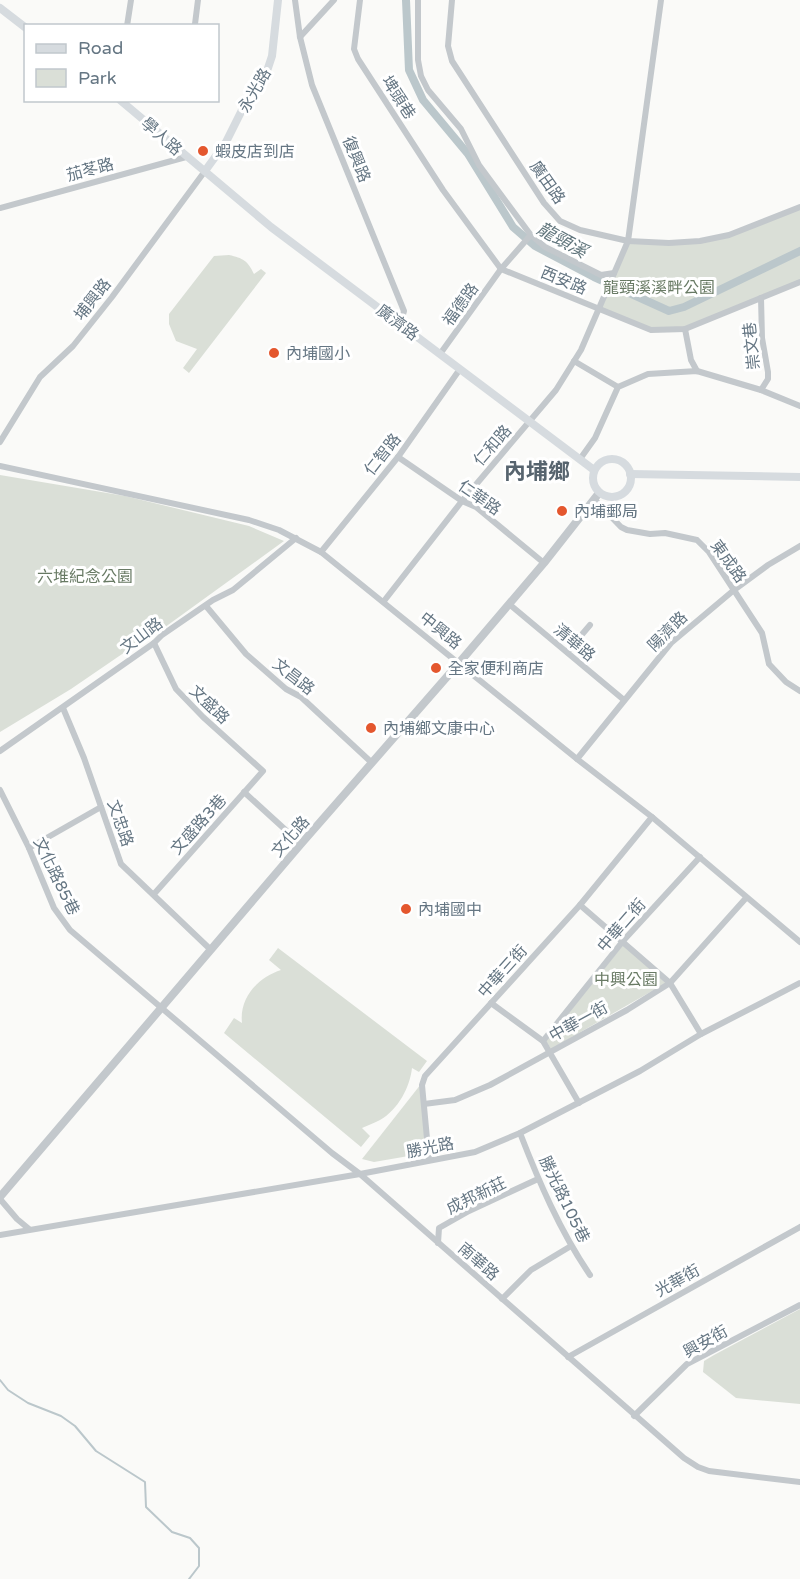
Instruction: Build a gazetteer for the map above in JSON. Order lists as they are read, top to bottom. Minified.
{"streets":{"main road":["永光路","學人路","廣濟路"],"street":["埤頭巷","復興路","茄苳路","廣田路","西安路","埔興路","福德路","崇文巷","仁和路","仁智路","仁華路","東成路","中興路","陽濟路","文山路","清華路","文昌路","文盛路","文忠路","文盛路3巷","文化路","文化路85巷","中華二街","中華三街","中華一街","勝光路","成邦新莊","勝光路105巷","南華路","光華街","興安街"]},"crossings":[["永光路","學人路"],["永光路","埔興路"],["永光路","廣濟路"],["埤頭巷","西安路"],["埤頭巷","福德路"],["學人路","茄苳路"],["學人路","埔興路"],["學人路","廣濟路"],["復興路","廣濟路"],["西安路","福德路"],["西安路","崇文巷"],["西安路","仁和路"],["埔興路","廣濟路"],["福德路","廣濟路"],["廣濟路","仁和路"],["廣濟路","仁智路"],["廣濟路","東成路"],["廣濟路","文化路"],["仁和路","仁華路"],["仁和路","中興路"],["仁智路","仁華路"],["仁智路","中興路"],["仁華路","文化路"],["東成路","陽濟路"],["東成路","文化路"],["中興路","陽濟路"],["中興路","文山路"],["中興路","文化路"],["中興路","中華二街"],["中興路","中華三街"],["中興路","中華一街"],["陽濟路","清華路"],["文山路","文昌路"],["文山路","文盛路"],["文山路","文忠路"],["清華路","文化路"],["文昌路","文化路"],["文盛路","文盛路3巷"],["文忠路","文盛路3巷"],["文忠路","文化路"],["文化路","文化路85巷"],["文化路","南華路"],["文化路85巷","南華路"],["中華三街","中華一街"],["中華三街","勝光路"],["勝光路","勝光路105巷"],["勝光路","南華路"],["成邦新莊","勝光路105巷"],["成邦新莊","南華路"],["南華路","光華街"],["南華路","興安街"]],"districts":["內埔鄉"],"water":["龍頸溪"],"parks":["龍頸溪溪畔公園","六堆紀念公園","中興公園"],"places":["蝦皮店到店","內埔國小","內埔郵局","全家便利商店","內埔鄉文康中心","內埔國中"],"legend":["Road","Park"]}
